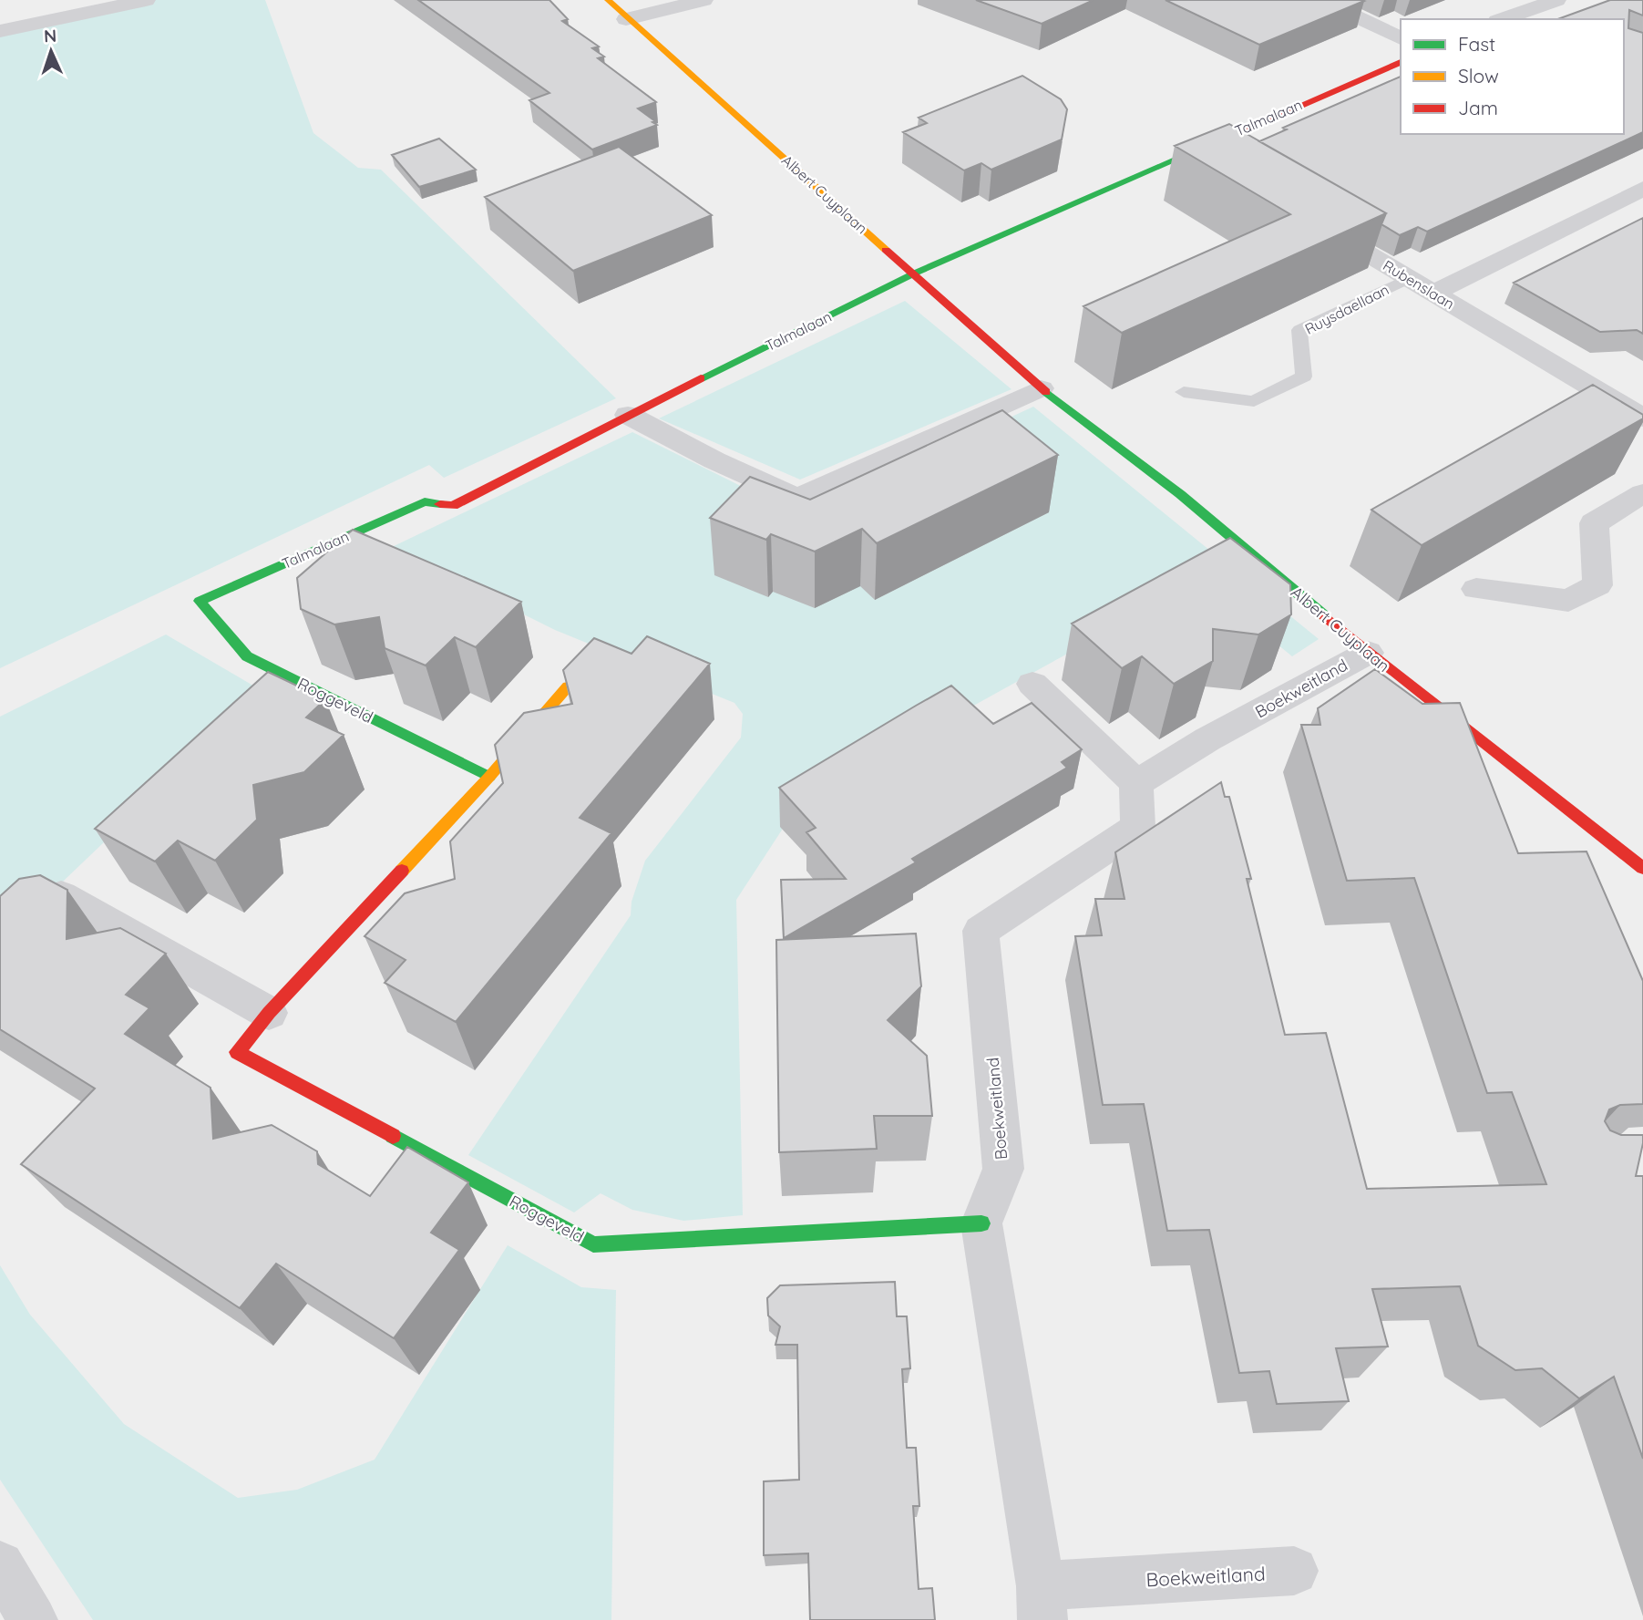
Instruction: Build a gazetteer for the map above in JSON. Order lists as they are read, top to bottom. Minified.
{"streets":{"street":["Talmalaan","Albert Cuyplaan","Rubenslaan","Boekweitland","Roggeveld"],"lane":["Ruysdaellaan"]},"crossings":[["Talmalaan","Albert Cuyplaan"],["Talmalaan","Roggeveld"],["Albert Cuyplaan","Boekweitland"],["Rubenslaan","Ruysdaellaan"],["Boekweitland","Roggeveld"]],"legend":["Fast","Slow","Jam"],"north":"top"}
